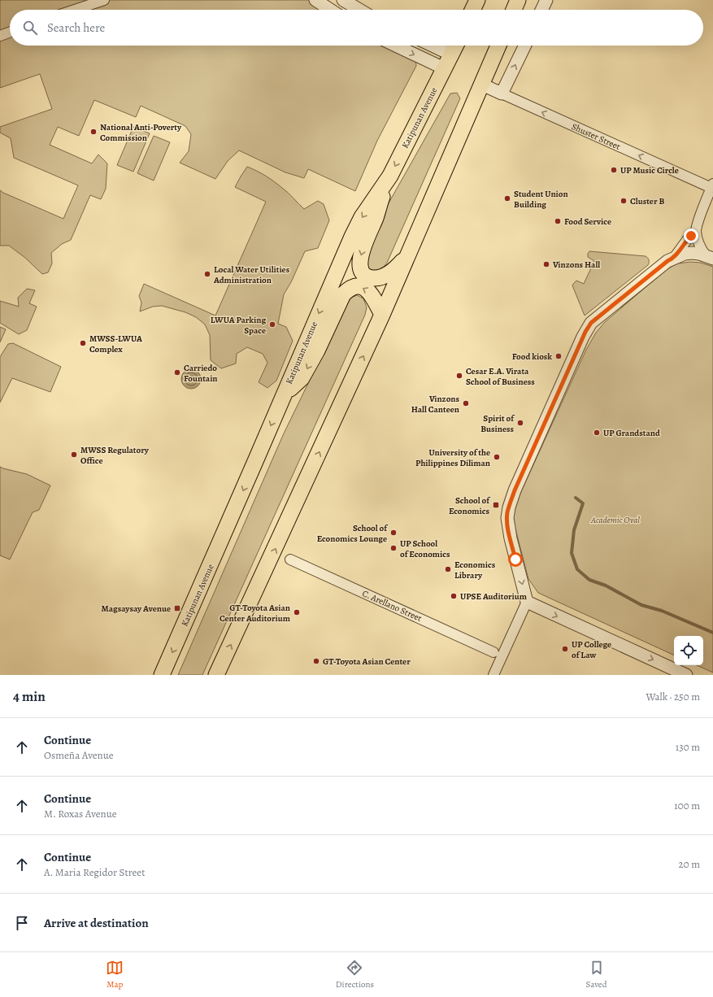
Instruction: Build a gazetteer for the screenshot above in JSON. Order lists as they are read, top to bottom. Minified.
{"streets":{"main road":["Katipunan Avenue"],"street":["Shuster Street","C. Arellano Street"]},"one_way":["Shuster Street"],"parks":["Academic Oval"],"places":{"other":["National Anti-Poverty Commission","UP Music Circle","Student Union Building","Cluster B","Food Service","Vinzons Hall","Local Water Utilities Administration","LWUA Parking Space","MWSS-LWUA Complex","Food kiosk","Carriedo Fountain","Cesar E.A. Virata School of Business","Vinzons Hall Canteen","Spirit of Business","UP Grandstand","MWSS Regulatory Office","University of the Philippines Diliman","School of Economics Lounge","UP School of Economics","Economics Library","UPSE Auditorium","GT-Toyota Asian Center Auditorium","UP College of Law","GT-Toyota Asian Center"],"transit":["School of Economics","Magsaysay Avenue"]},"page":{"search":"Search here","heading":["4 min","Walk · 250 m"],"list":[["Continue","Osmeña Avenue","130 m"],["Continue","M. Roxas Avenue","100 m"],["Continue","A. Maria Regidor Street","20 m"],"Arrive at destination"],"nav":["Map","Directions","Saved"]}}
